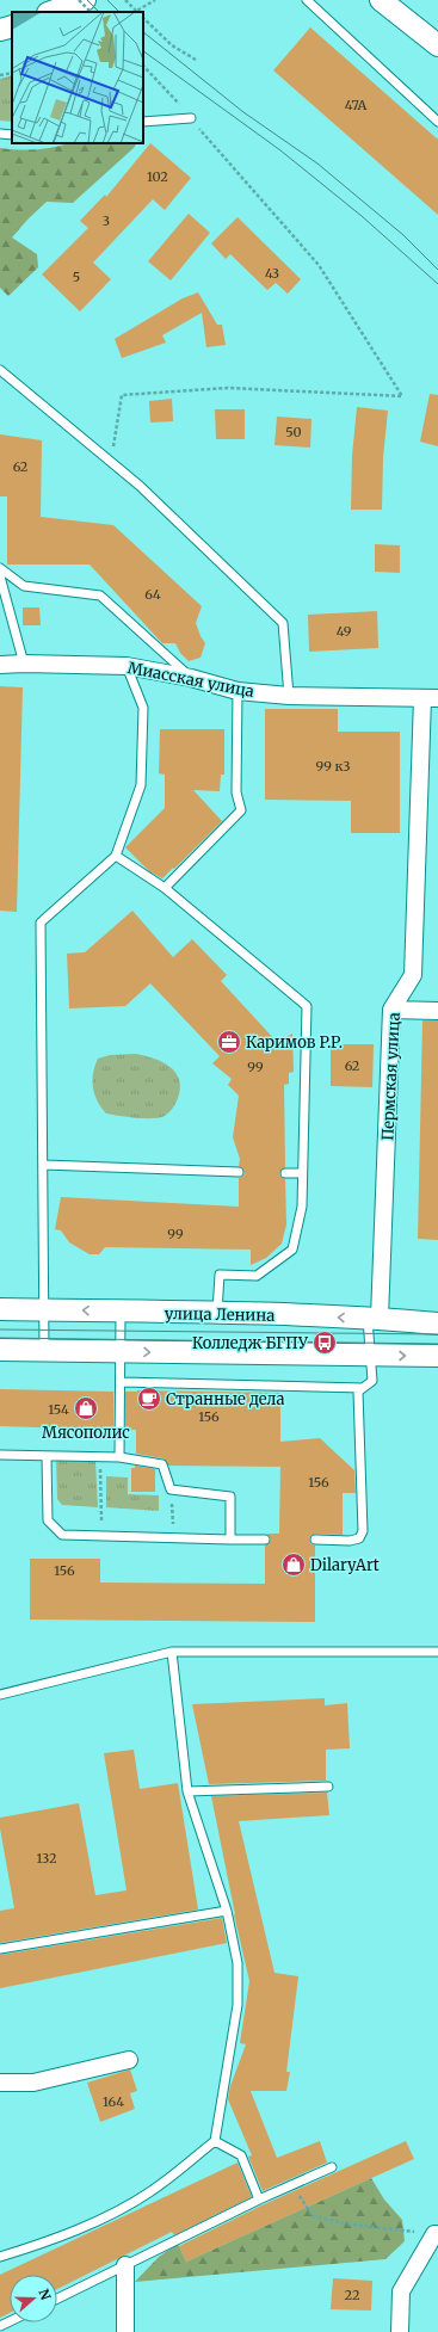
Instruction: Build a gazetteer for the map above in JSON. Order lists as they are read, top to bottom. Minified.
{"streets":{"street":["Миасская улица","Пермская улица","улица Ленина"]},"crossings":[["Миасская улица","Пермская улица"],["Пермская улица","улица Ленина"]],"places":{"office":["Каримов Р.Р."],"bus stop":["Колледж БГПУ"],"cafe":["Странные дела"],"shop":["Мясополис","DilaryArt"]},"house_numbers":["47А","102","3","43","5","50","62","64","49","99 к3","62","99","99","154","156","156","156","132","164","22"],"north":"right"}
